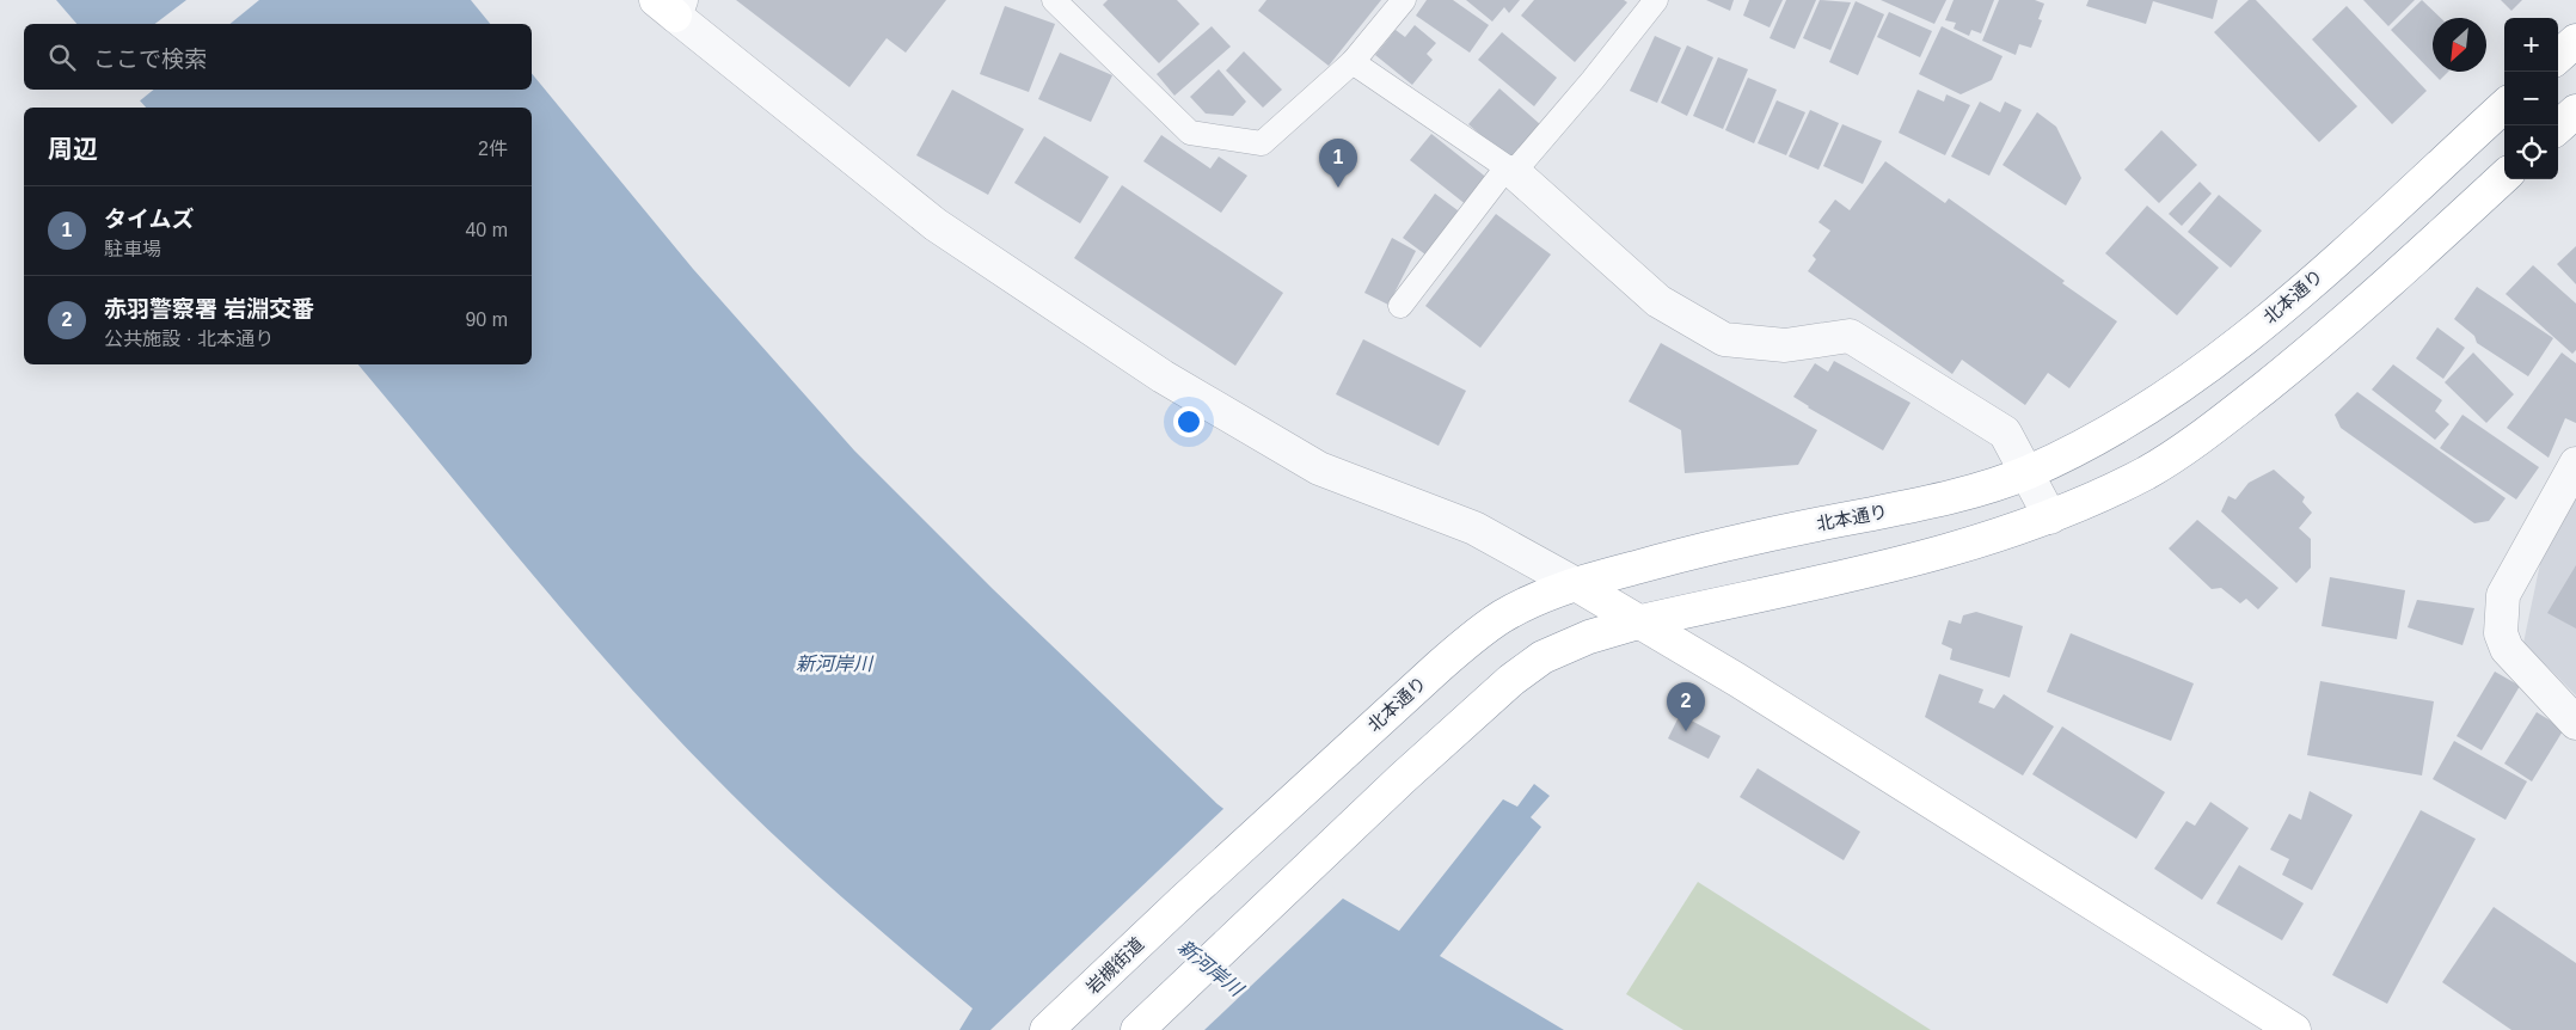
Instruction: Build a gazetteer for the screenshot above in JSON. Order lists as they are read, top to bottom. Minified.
{"streets":{"main road":["北本通り","岩槻街道"]},"crossings":[["北本通り","岩槻街道"]],"water":["新河岸川"],"north":"bottom left","page":{"map_buttons":["+","−"],"search":"ここで検索","heading":["周辺","2件"],"pins":["1","2"],"list":[{"mark":"1","name":"タイムズ","note":"駐車場","value":"40 m"},{"mark":"2","name":"赤羽警察署 岩淵交番","note":"公共施設 · 北本通り","value":"90 m"}]}}
